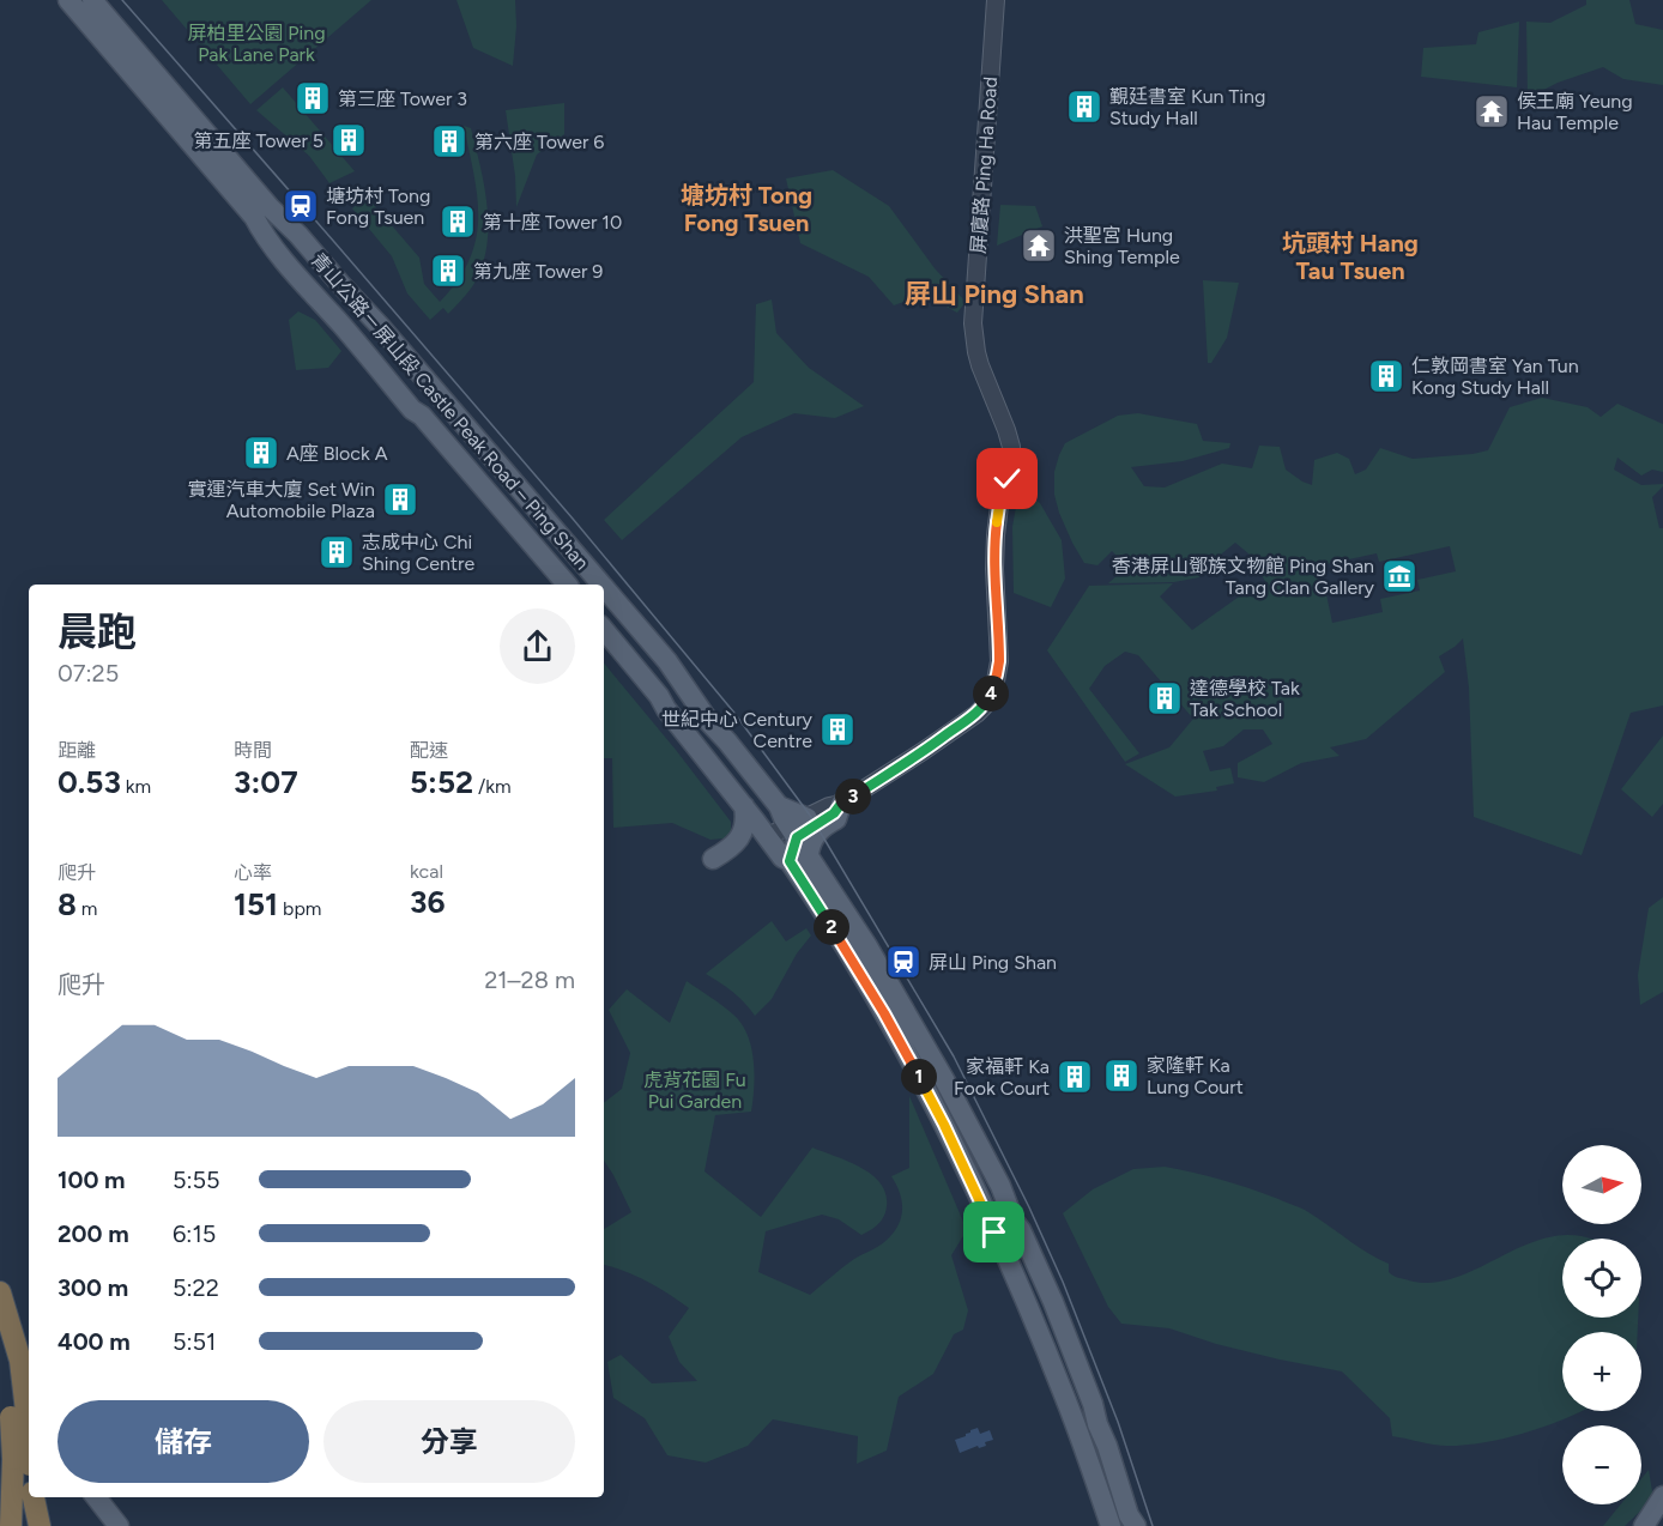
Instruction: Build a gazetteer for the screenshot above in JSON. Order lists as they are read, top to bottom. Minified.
{"streets":{"main road":["青山公路－屏山段 Castle Peak Road – Ping Shan"],"street":["屏廈路 Ping Ha Road"]},"crossings":[["屏廈路 Ping Ha Road","青山公路－屏山段 Castle Peak Road – Ping Shan"]],"districts":["塘坊村 Tong Fong Tsuen","坑頭村 Hang Tau Tsuen","屏山 Ping Shan"],"parks":["屏柏里公園 Ping Pak Lane Park","虎背花園 Fu Pui Garden"],"places":{"building":["第三座 Tower 3","覲廷書室 Kun Ting Study Hall","第五座 Tower 5","第六座 Tower 6","第十座 Tower 10","第九座 Tower 9","仁敦岡書室 Yan Tun Kong Study Hall","A座 Block A","實運汽車大廈 Set Win Automobile Plaza","志成中心 Chi Shing Centre","達德學校 Tak Tak School","世紀中心 Century Centre","家隆軒 Ka Lung Court","家福軒 Ka Fook Court"],"temple":["侯王廟 Yeung Hau Temple","洪聖宮 Hung Shing Temple"],"station":["塘坊村 Tong Fong Tsuen","屏山 Ping Shan"],"museum":["香港屏山鄧族文物館 Ping Shan Tang Clan Gallery"]},"north":"right","page":{"heading":["晨跑","07:25"],"pins":["4","3","2","1"],"stats":[["距離","0.53 km"],["時間","3:07"],["配速","5:52 /km"],["爬升","8 m"],["心率","151 bpm"],["kcal","36"]],"chart":["爬升","21–28 m"],"map_buttons":["+","−"],"list":[{"name":"100 m","note":"5:55"},{"name":"200 m","note":"6:15"},{"name":"300 m","note":"5:22"},{"name":"400 m","note":"5:51"}],"buttons":["儲存","分享"]}}
